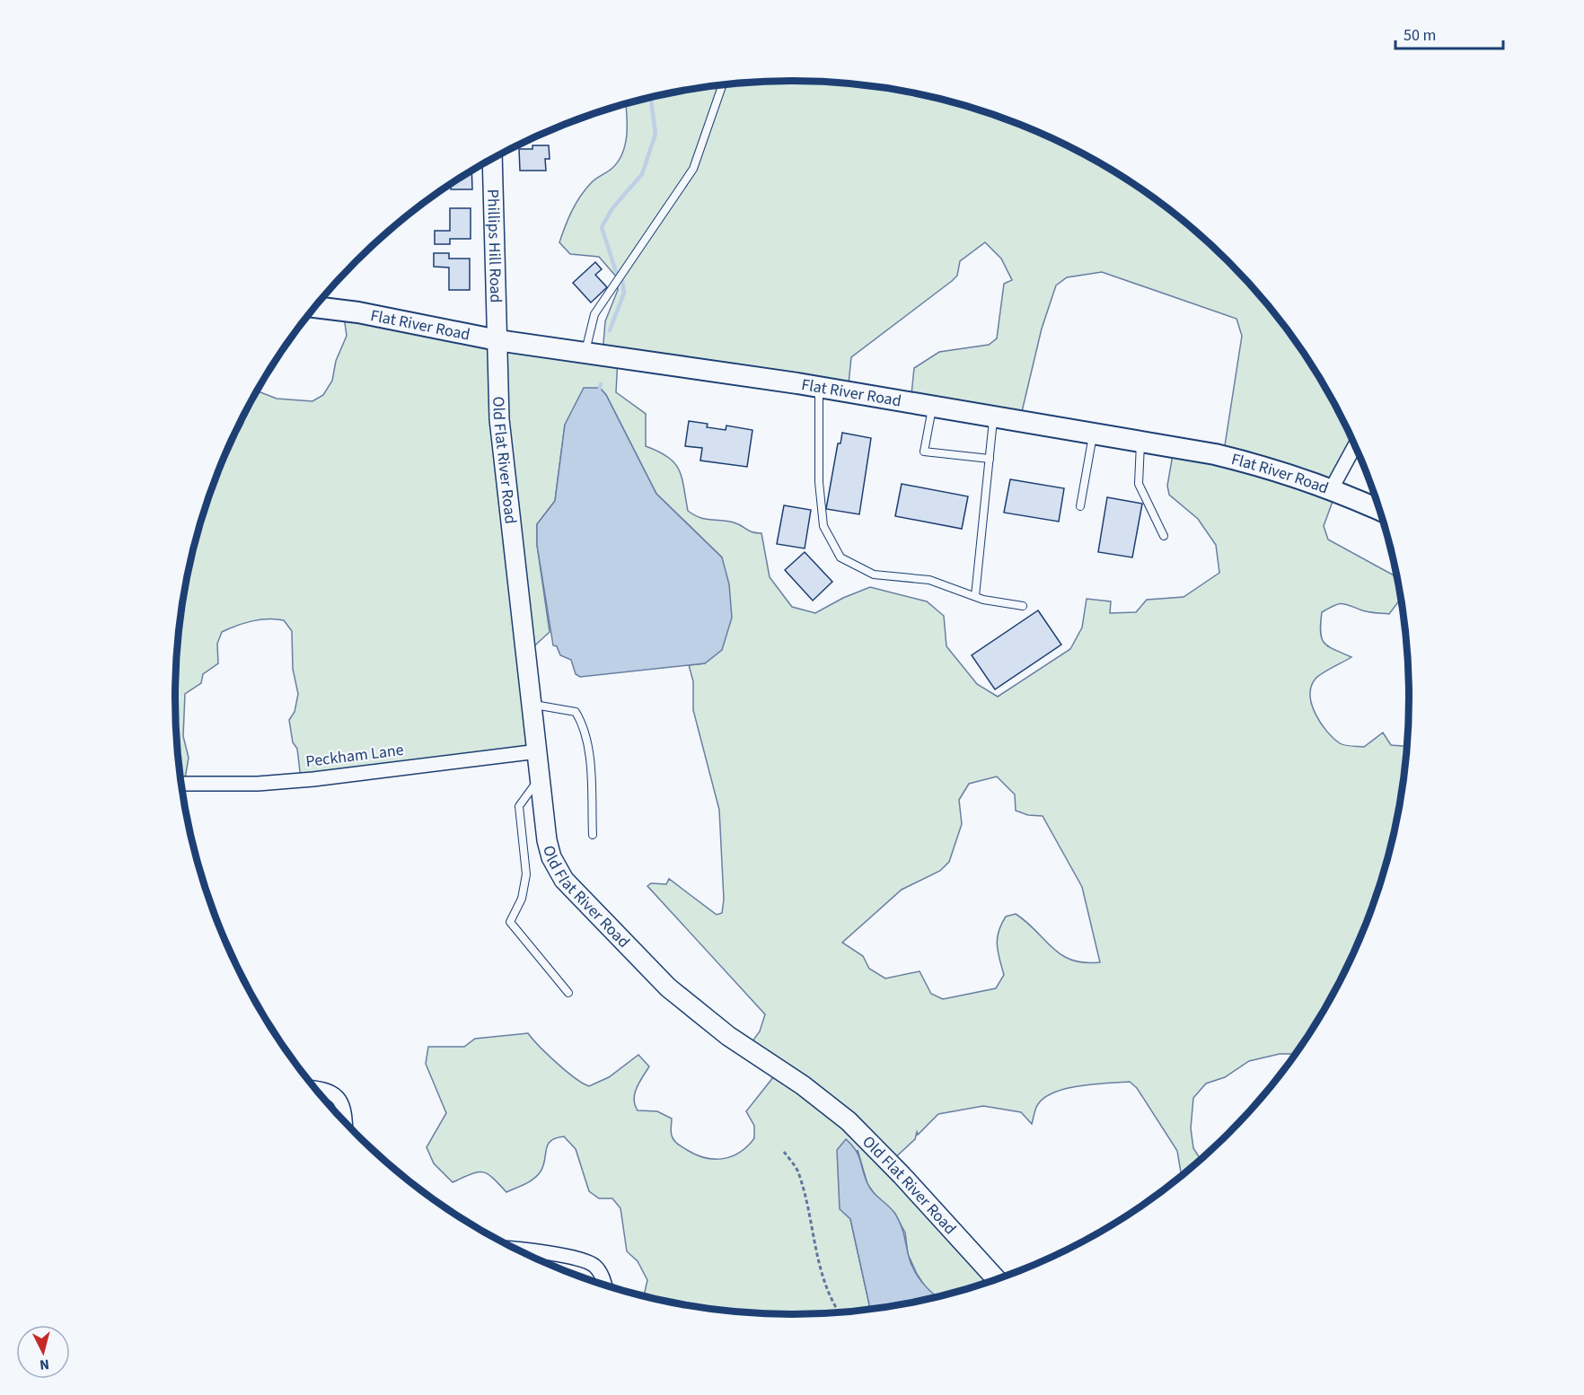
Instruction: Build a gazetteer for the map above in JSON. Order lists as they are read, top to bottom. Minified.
{"streets":{"main road":["Flat River Road"],"street":["Phillips Hill Road","Old Flat River Road","Peckham Lane"]},"crossings":[["Phillips Hill Road","Flat River Road"],["Phillips Hill Road","Old Flat River Road"],["Flat River Road","Old Flat River Road"],["Old Flat River Road","Peckham Lane"]],"scale_bar":"50 m","north":"bottom"}
